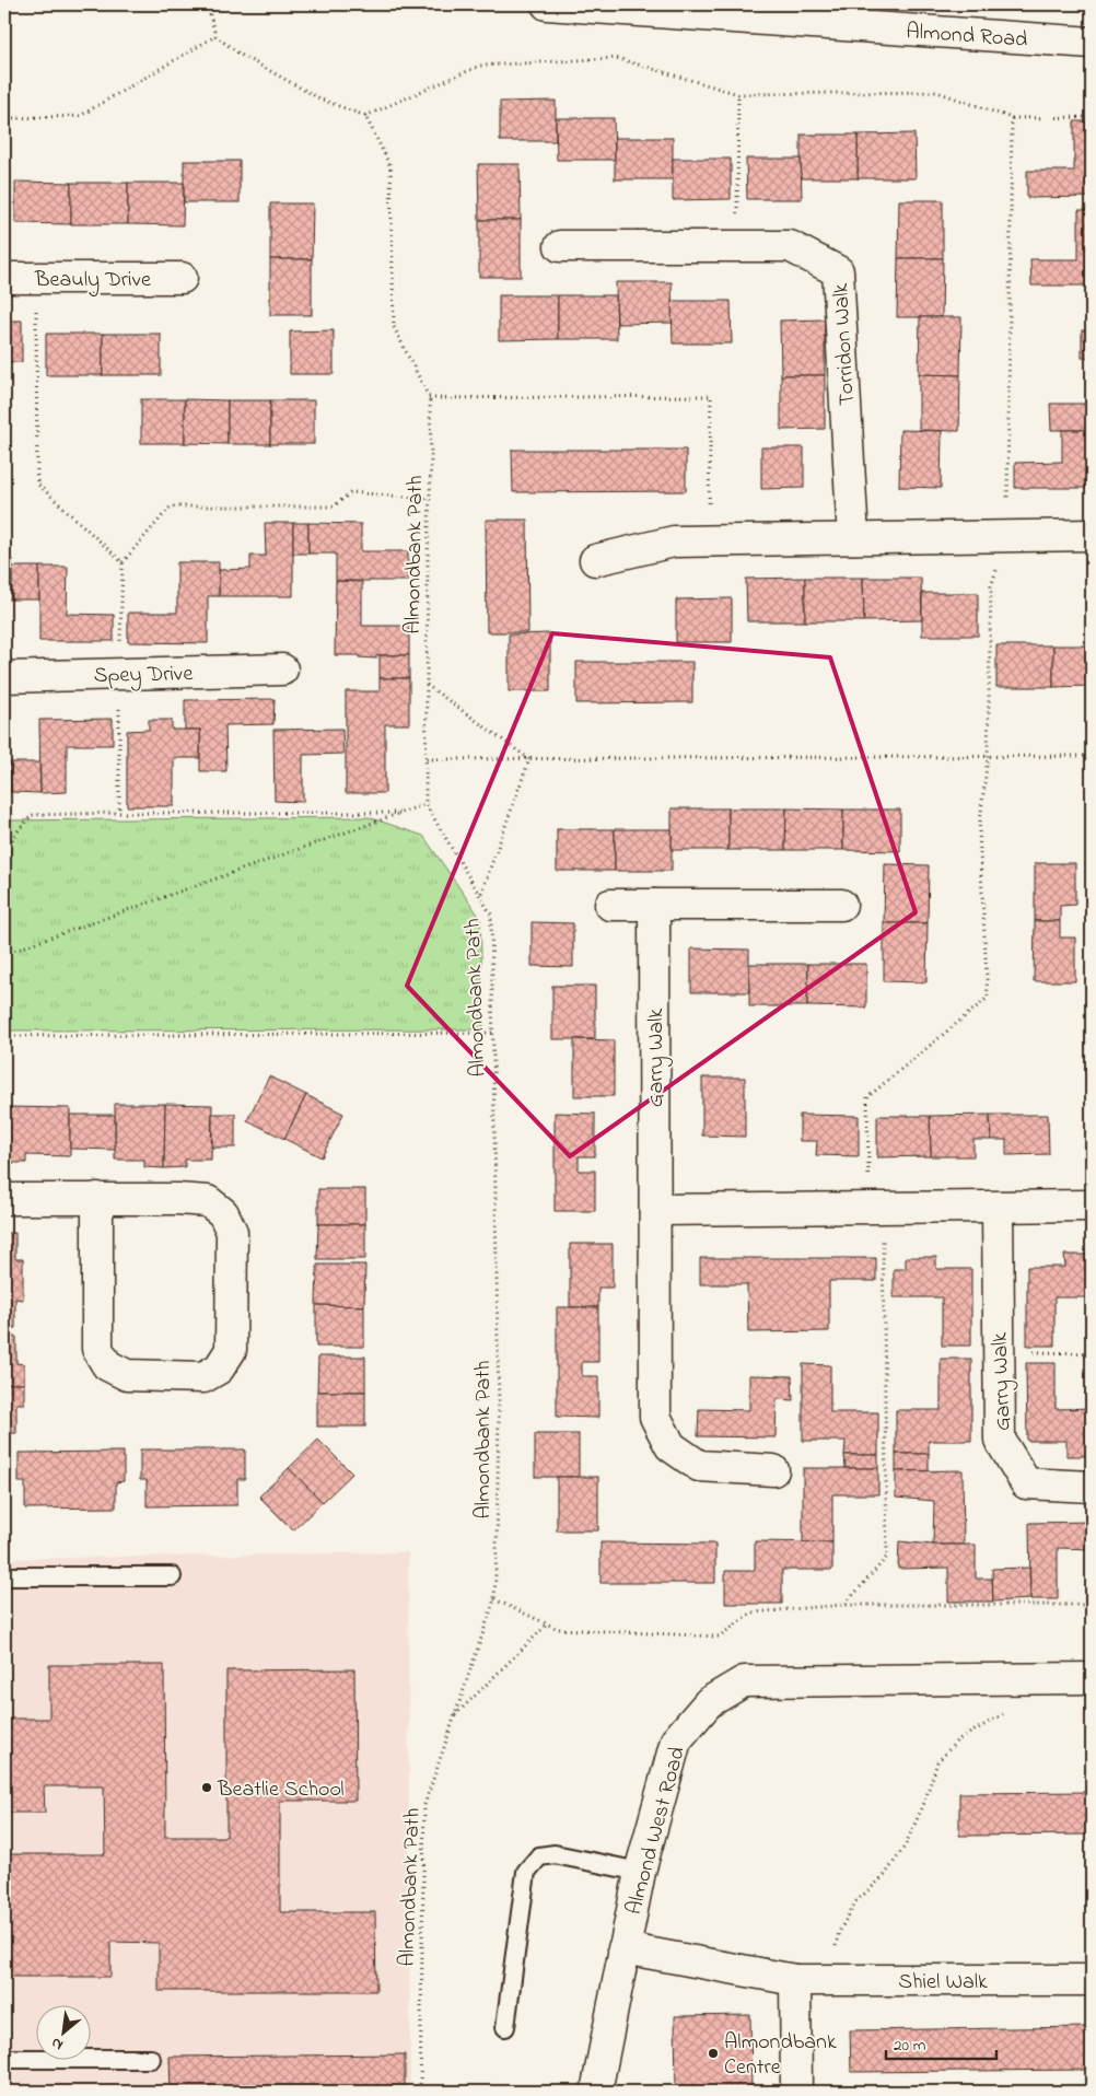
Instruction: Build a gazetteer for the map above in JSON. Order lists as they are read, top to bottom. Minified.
{"streets":{"street":["Almond Road","Beauly Drive","Torridon Walk","Spey Drive","Garry Walk","Almond West Road","Shiel Walk"],"path":["Almondbank Path"]},"crossings":[["Almond West Road","Shiel Walk"]],"places":["Beatlie School","Almondbank Centre"],"scale_bar":"20 m","north":"bottom left"}
